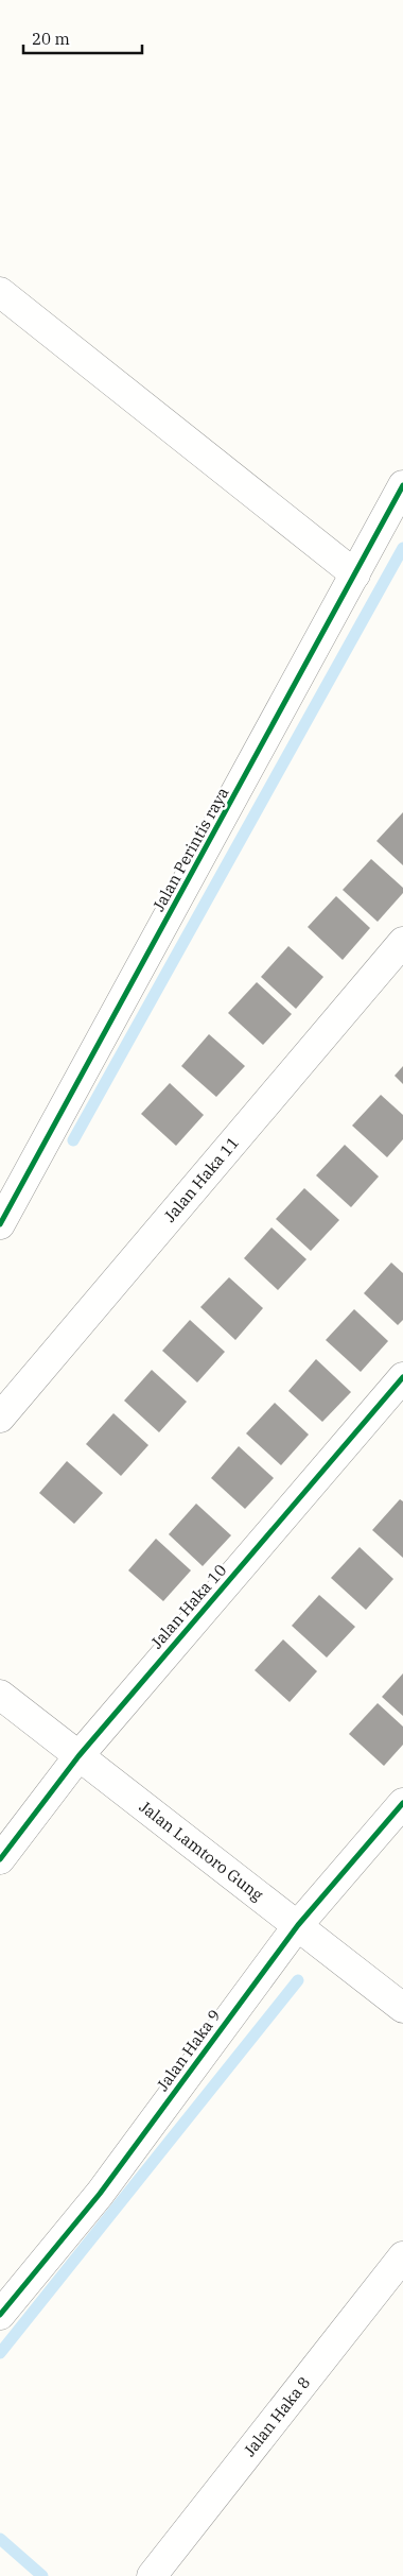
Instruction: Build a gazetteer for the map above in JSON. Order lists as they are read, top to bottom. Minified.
{"streets":{"street":["Jalan Perintis raya","Jalan Haka 11","Jalan Haka 10","Jalan Lamtoro Gung","Jalan Haka 9","Jalan Haka 8"]},"crossings":[["Jalan Haka 10","Jalan Lamtoro Gung"],["Jalan Lamtoro Gung","Jalan Haka 9"]],"scale_bar":"20 m"}
